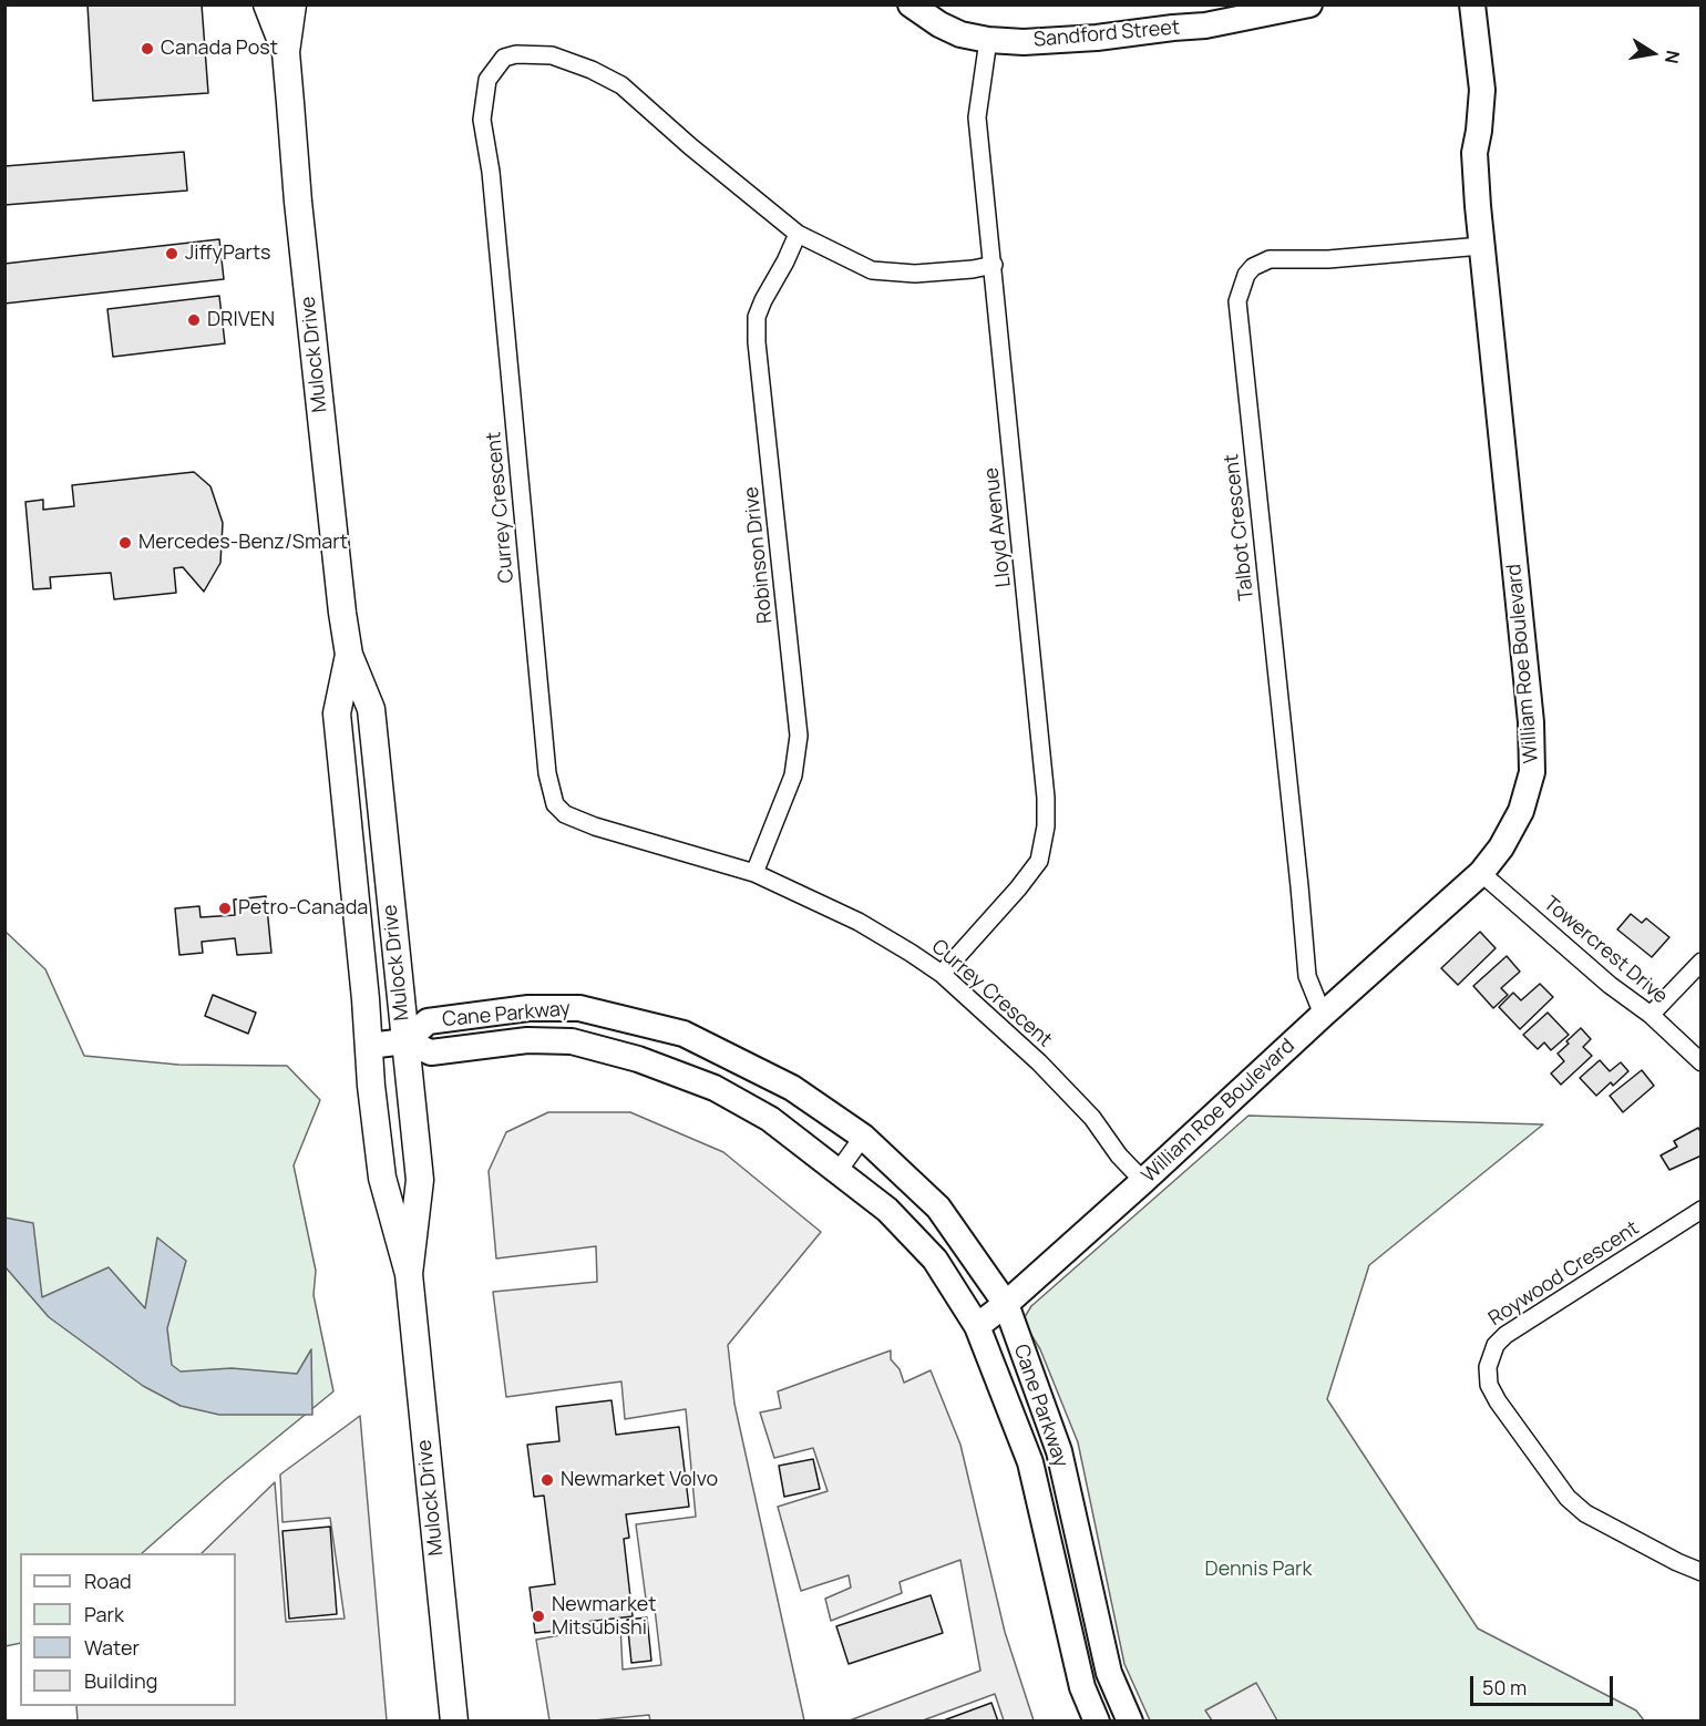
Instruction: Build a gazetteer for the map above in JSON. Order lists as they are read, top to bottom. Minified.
{"streets":{"main road":["Sandford Street","Mulock Drive","William Roe Boulevard","Cane Parkway"],"street":["Currey Crescent","Lloyd Avenue","Talbot Crescent","Robinson Drive","Towercrest Drive","Roywood Crescent"]},"crossings":[["Sandford Street","Lloyd Avenue"],["Mulock Drive","Cane Parkway"],["Currey Crescent","Lloyd Avenue"],["Currey Crescent","Robinson Drive"],["Currey Crescent","William Roe Boulevard"],["Talbot Crescent","William Roe Boulevard"],["William Roe Boulevard","Towercrest Drive"],["William Roe Boulevard","Cane Parkway"]],"parks":["Dennis Park"],"places":["Canada Post","JiffyParts","DRIVEN","Mercedes-Benz/Smart","Petro-Canada","Newmarket Volvo","Newmarket Mitsubishi"],"legend":["Road","Park","Water","Building"],"scale_bar":"50 m","north":"right"}
